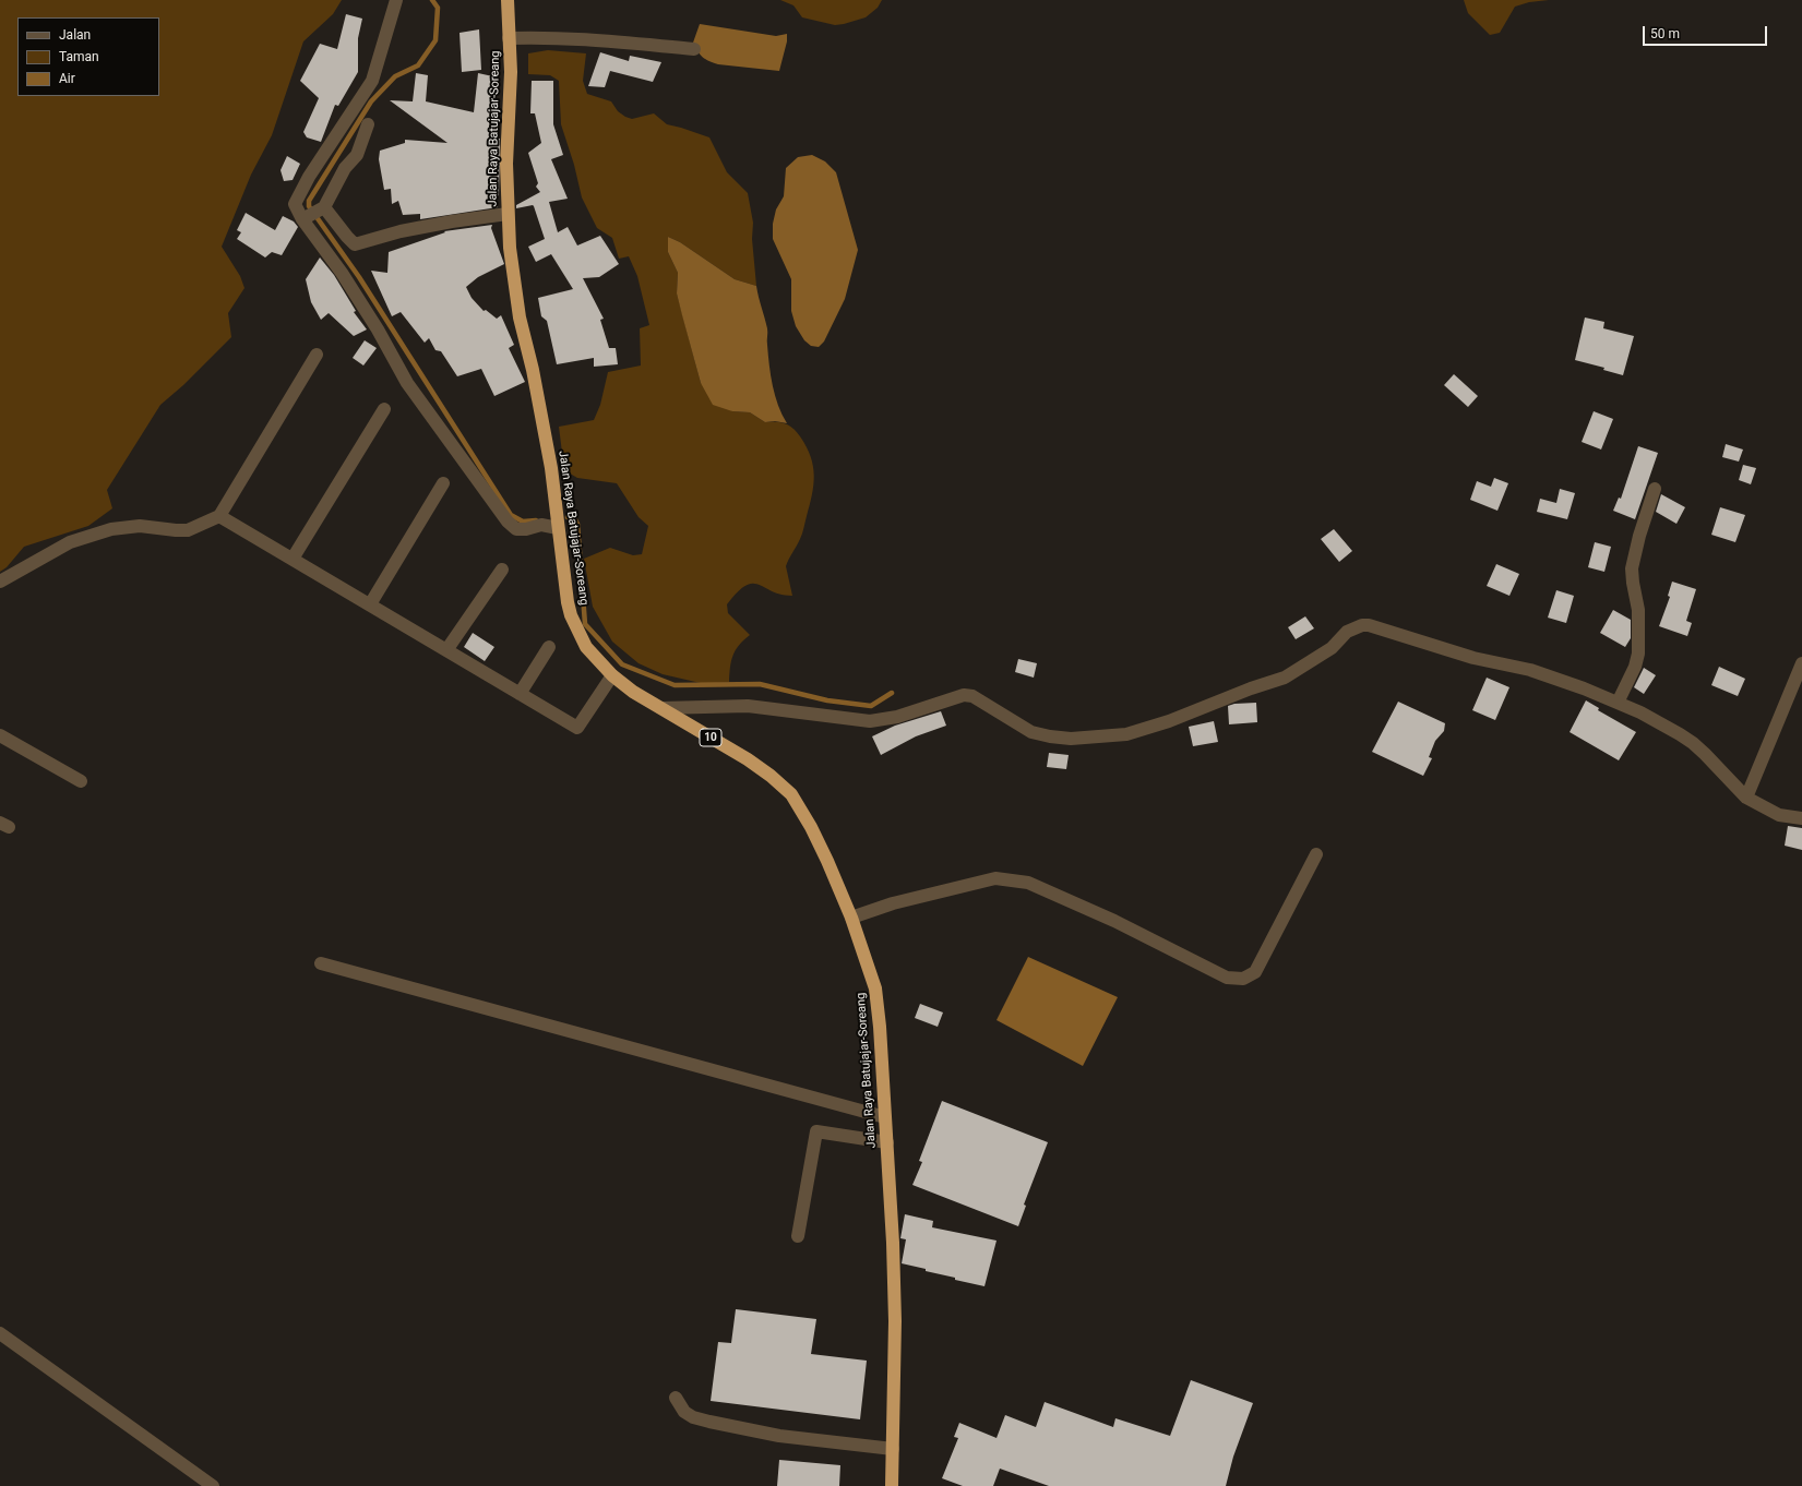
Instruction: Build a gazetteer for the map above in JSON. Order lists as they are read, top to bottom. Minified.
{"streets":{"highway":["Jalan Raya Batujajar-Soreang","10"]},"legend":["Jalan","Taman","Air"],"scale_bar":"50 m"}
